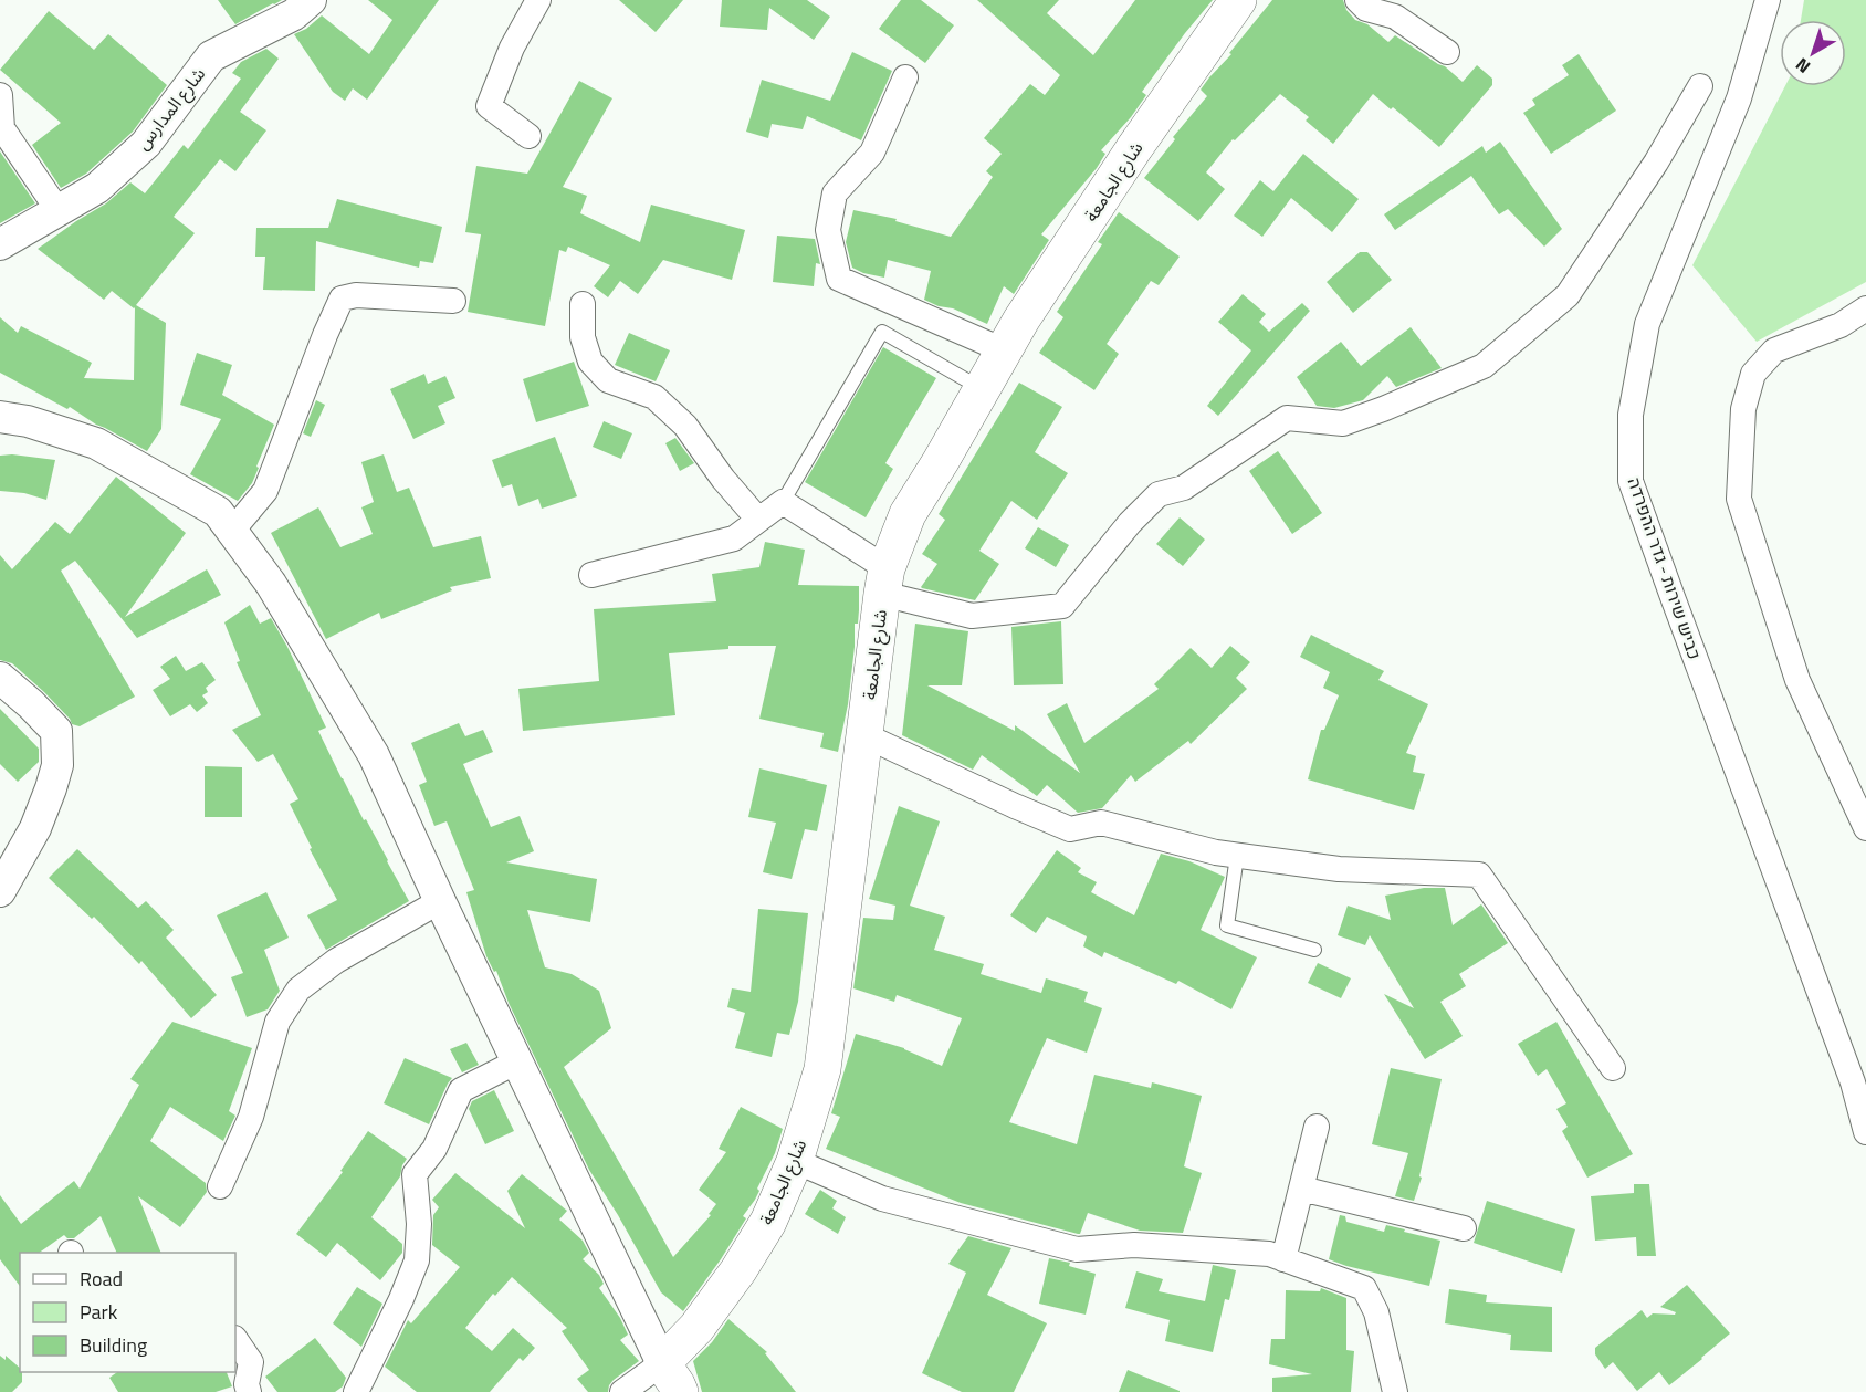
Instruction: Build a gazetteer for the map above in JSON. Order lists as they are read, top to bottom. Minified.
{"streets":{"main road":["شارع الجامعة"],"street":["شارع المدارس","כביש שירות - גדר ההפרדה"]},"legend":["Road","Park","Building"],"north":"bottom left"}
